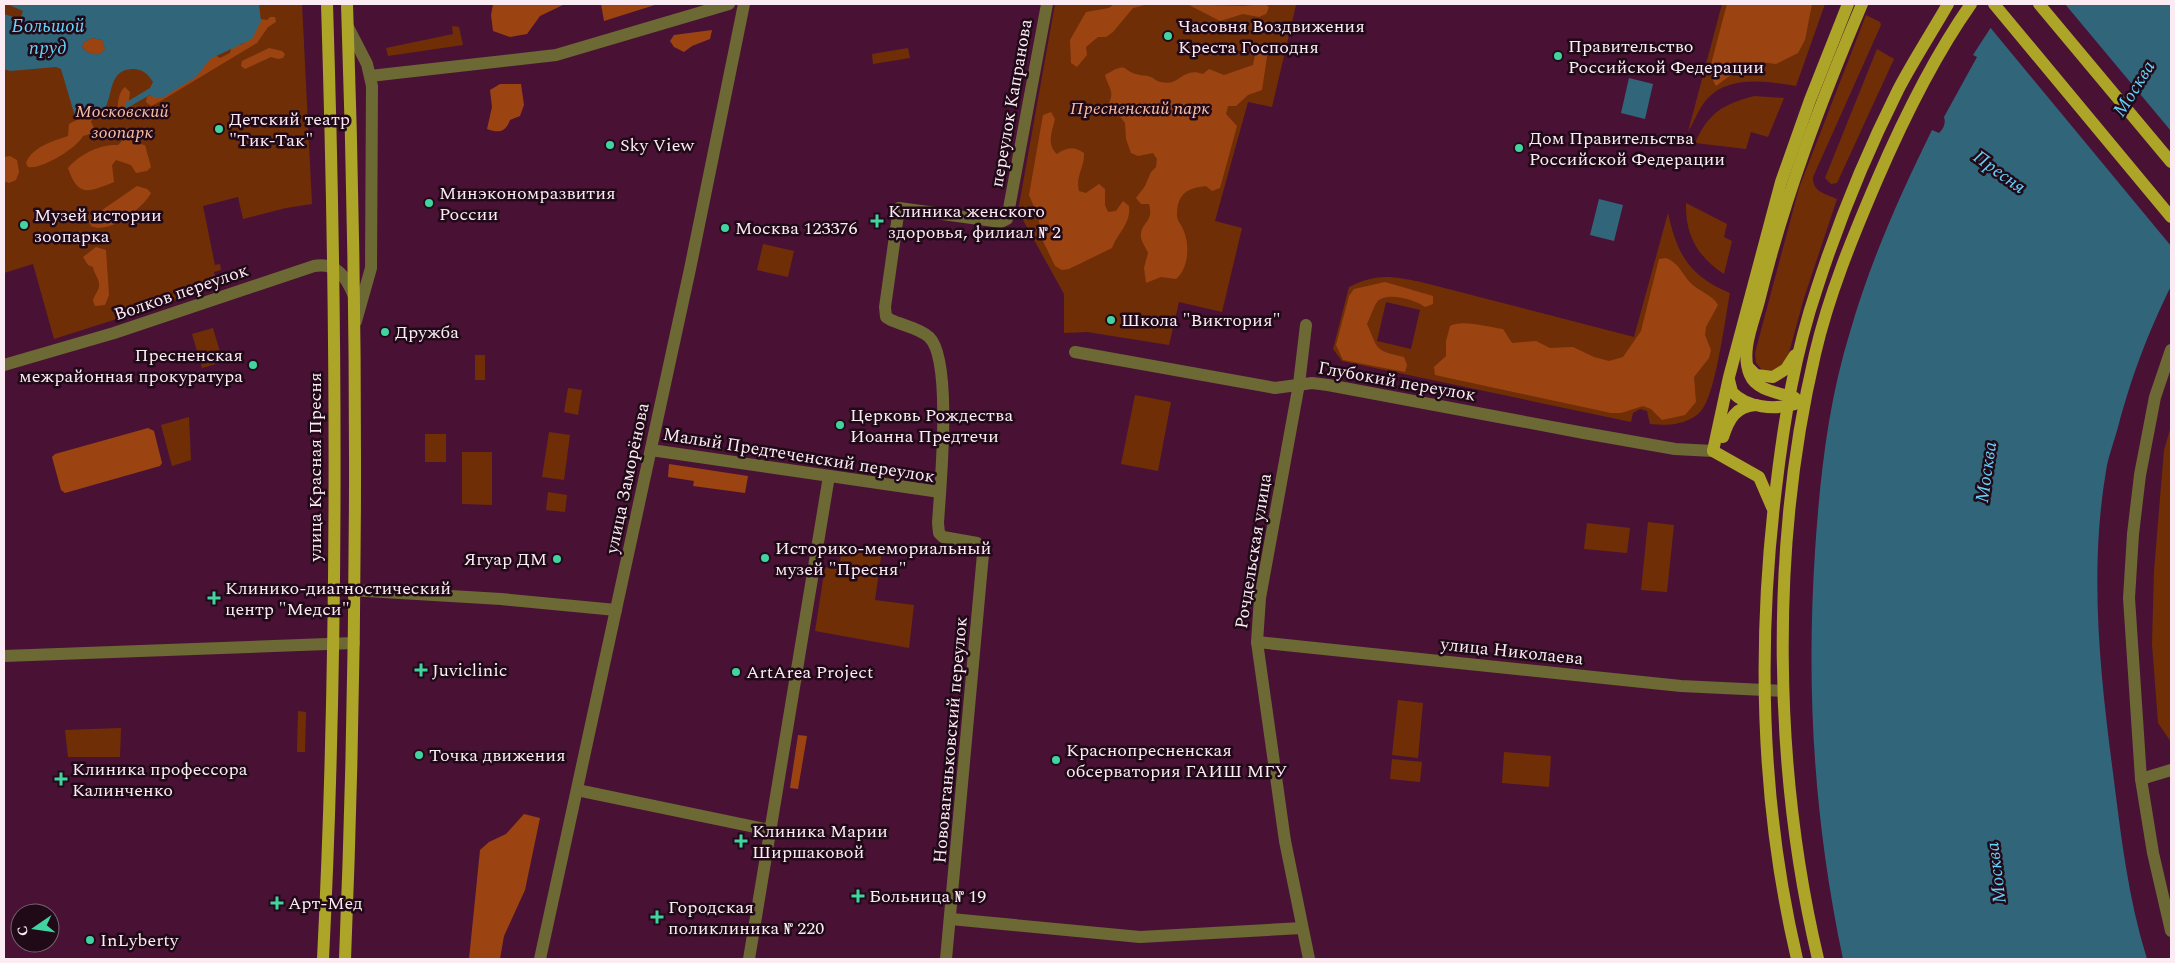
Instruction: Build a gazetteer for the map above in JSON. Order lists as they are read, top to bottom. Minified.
{"streets":{"main road":["улица Красная Пресня"],"street":["переулок Капранова","Волков переулок","Глубокий переулок","Малый Предтеченский переулок","улица Заморёнова","Рочдельская улица","улица Николаева","Нововаганьковский переулок"]},"crossings":[["переулок Капранова","Малый Предтеченский переулок"],["Волков переулок","улица Красная Пресня"],["Глубокий переулок","Рочдельская улица"],["Малый Предтеченский переулок","улица Заморёнова"],["Малый Предтеченский переулок","Нововаганьковский переулок"],["Рочдельская улица","улица Николаева"]],"water":["Большой пруд","Москва","Пресня"],"parks":["Пресненский парк","Московский зоопарк"],"places":{"other":["Часовня Воздвижения Креста Господня","Правительство Российской Федерации","Детский театр \"Тик-Так\"","Sky View","Дом Правительства Российской Федерации","Минэкономразвития России","Музей истории зоопарка","Москва 123376","Школа \"Виктория\"","Дружба","Пресненская межрайонная прокуратура","Церковь Рождества Иоанна Предтечи","Историко-мемориальный музей \"Пресня\"","Ягуар ДМ","ArtArea Project","Точка движения","Краснопресненская обсерватория ГАИШ МГУ","InLyberty"],"health":["Клиника женского здоровья, филиал № 2","Клинико-диагностический центр \"Медси\"","Juviclinic","Клиника профессора Калинченко","Клиника Марии Ширшаковой","Больница № 19","Арт-Мед","Городская поликлиника № 220"]},"north":"left"}
